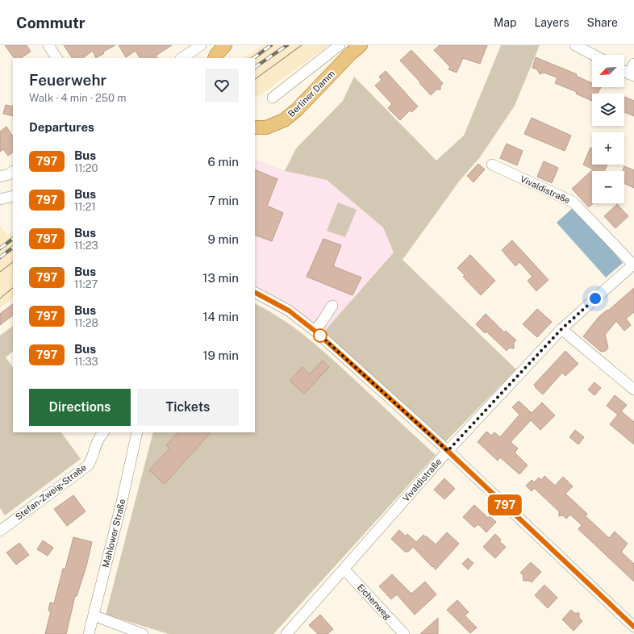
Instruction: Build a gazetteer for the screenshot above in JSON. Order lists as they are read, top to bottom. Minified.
{"streets":{"main road":["Berliner Damm"],"street":["Vivaldistraße","Stefan-Zweig-Straße","Mahlower Straße","Eichenweg"]},"crossings":[["Vivaldistraße","Eichenweg"]],"lines":["bus line 797"],"north":"bottom left","page":{"header":"Commutr","nav":["Map","Layers","Share"],"on_map":"797","map_buttons":["+","−"],"heading":[["Feuerwehr","Walk · 4 min · 250 m"],"Departures"],"list":[{"mark":"797","name":"Bus","note":"11:20","value":"6 min"},{"mark":"797","name":"Bus","note":"11:21","value":"7 min"},{"mark":"797","name":"Bus","note":"11:23","value":"9 min"},{"mark":"797","name":"Bus","note":"11:27","value":"13 min"},{"mark":"797","name":"Bus","note":"11:28","value":"14 min"},{"mark":"797","name":"Bus","note":"11:33","value":"19 min"}],"buttons":["Directions","Tickets"]}}
